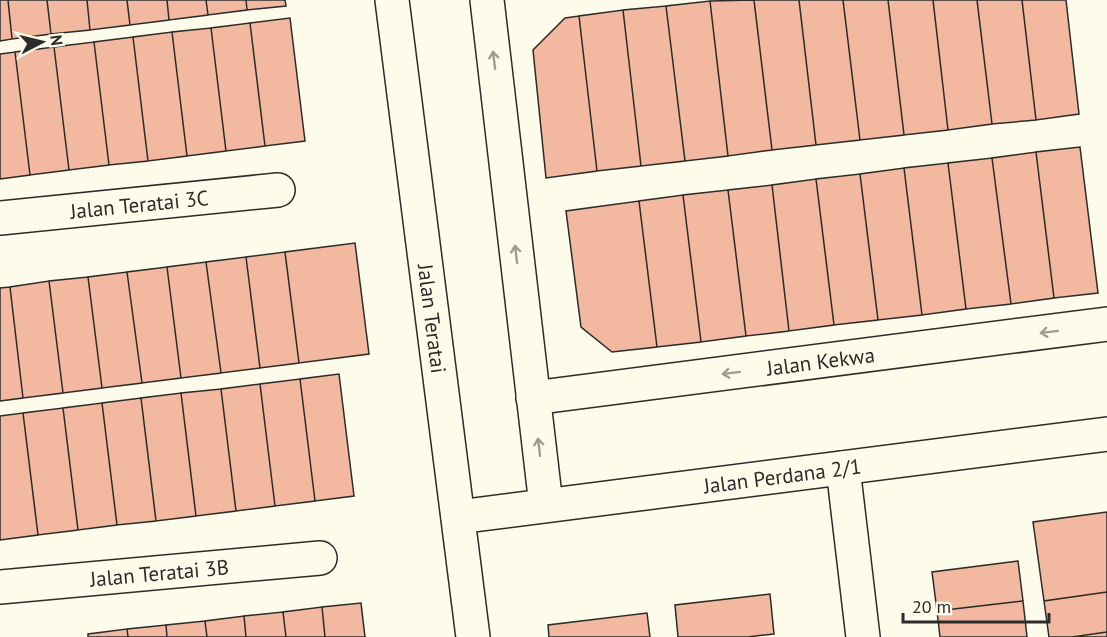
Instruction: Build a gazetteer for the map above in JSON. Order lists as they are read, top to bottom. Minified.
{"streets":{"street":["Jalan Teratai 3C","Jalan Teratai","Jalan Kekwa","Jalan Perdana 2/1","Jalan Teratai 3B"]},"crossings":[["Jalan Teratai","Jalan Perdana 2/1"]],"one_way":["Jalan Kekwa"],"scale_bar":"20 m","north":"right"}
